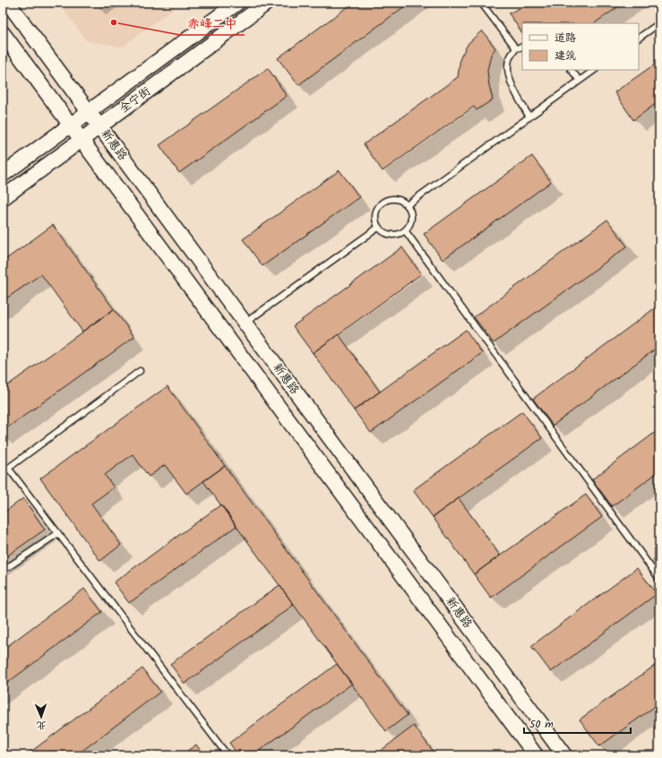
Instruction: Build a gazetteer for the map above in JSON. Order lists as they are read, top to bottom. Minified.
{"streets":{"street":["全宁街","新惠路"]},"crossings":[["全宁街","新惠路"]],"places":["赤峰二中"],"legend":["道路","建筑"],"scale_bar":"50 m","north":"bottom"}
